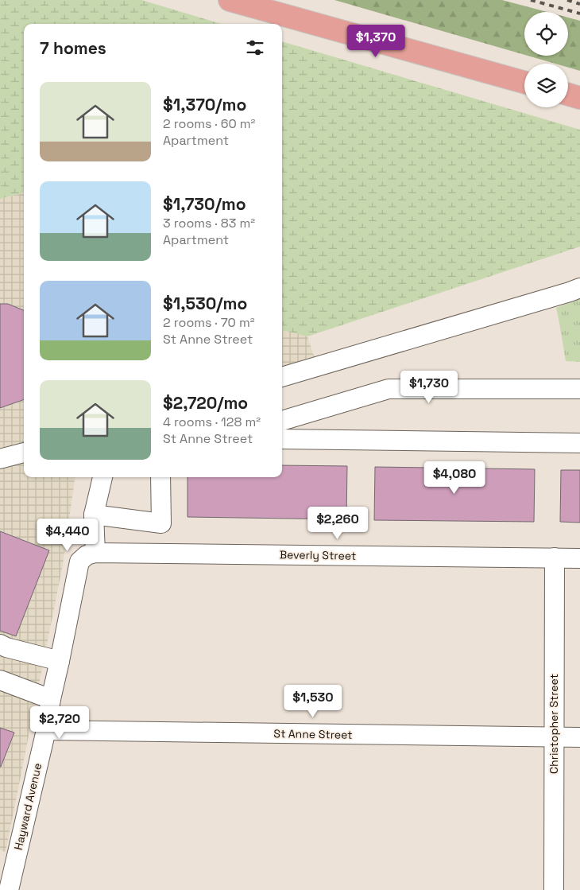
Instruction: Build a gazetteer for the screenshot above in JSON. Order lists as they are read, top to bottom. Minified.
{"streets":{"street":["Beverly Street","Christopher Street","St Anne Street","Hayward Avenue"]},"crossings":[["Beverly Street","Christopher Street"],["Beverly Street","Hayward Avenue"],["Christopher Street","St Anne Street"],["St Anne Street","Hayward Avenue"]],"page":{"heading":"7 homes","price":["$1,370","$1,730","$4,080","$2,260","$4,440","$1,530","$2,720"],"list":[{"name":"$1,370/mo","note":"2 rooms · 60 m² · Apartment"},{"name":"$1,730/mo","note":"3 rooms · 83 m² · Apartment"},{"name":"$1,530/mo","note":"2 rooms · 70 m² · St Anne Street"},{"name":"$2,720/mo","note":"4 rooms · 128 m² · St Anne Street"}]}}
